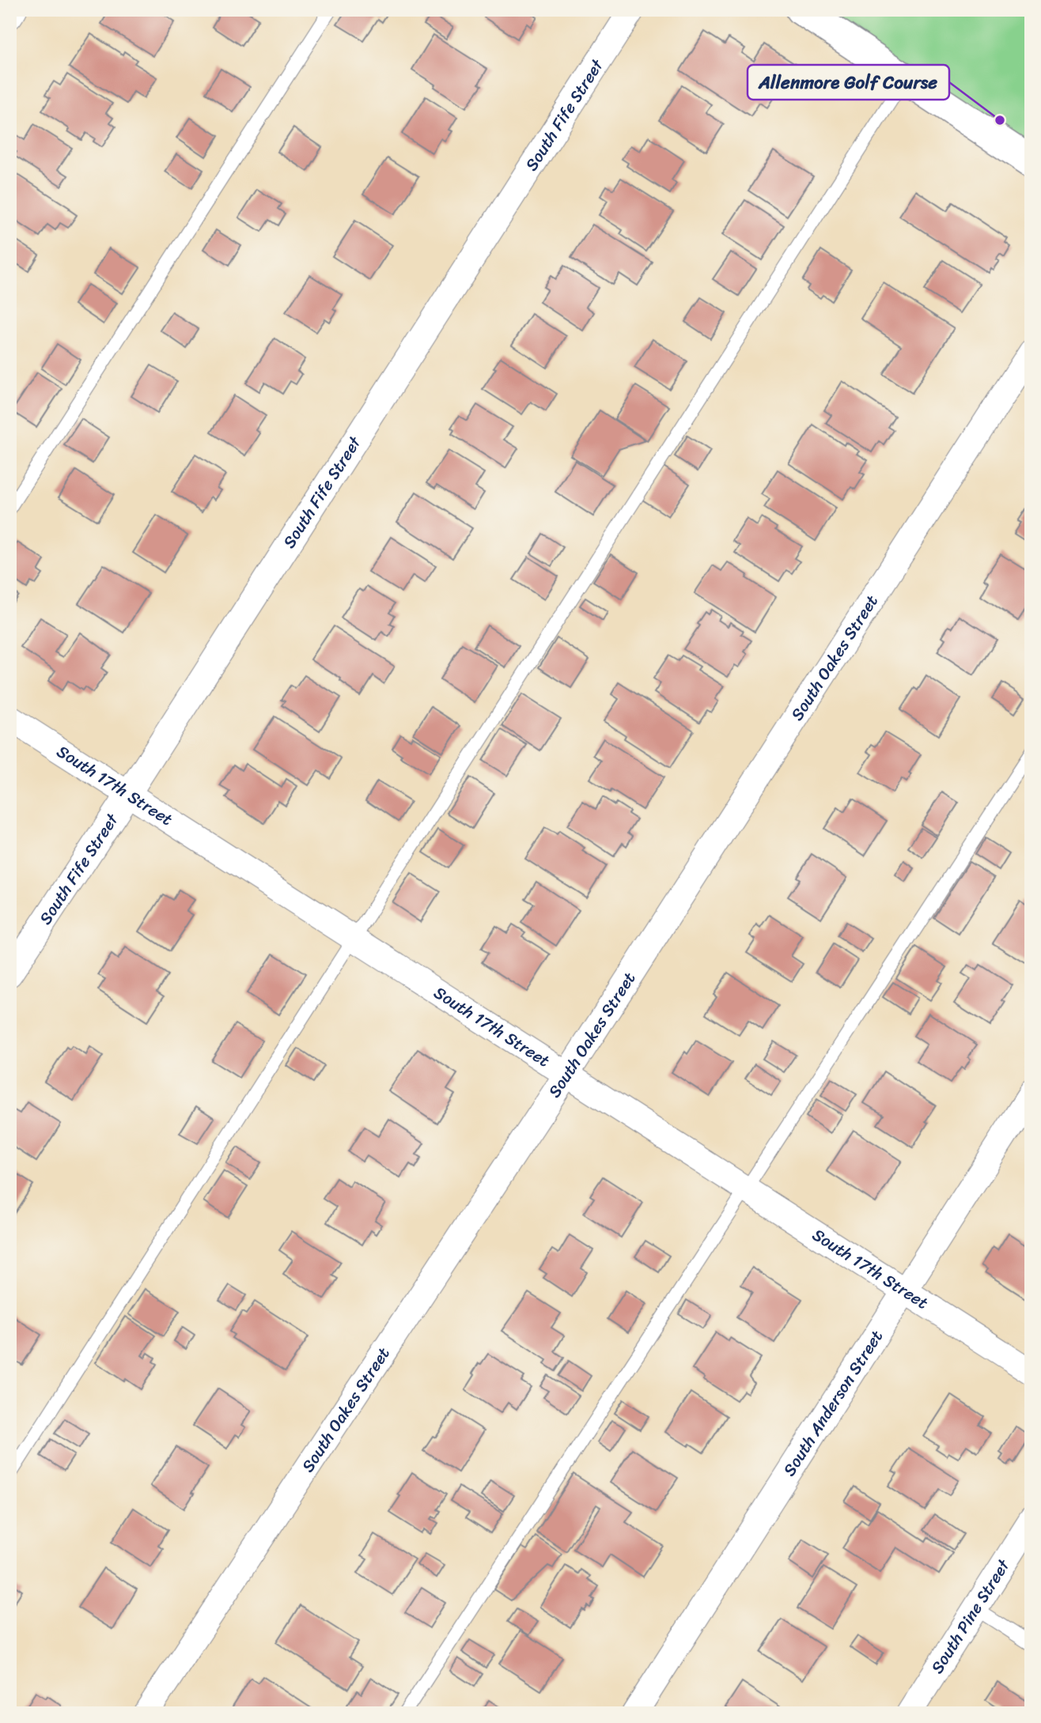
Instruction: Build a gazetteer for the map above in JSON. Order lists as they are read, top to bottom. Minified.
{"streets":{"street":["South Fife Street","South Oakes Street","South 17th Street","South Anderson Street","South Pine Street"]},"crossings":[["South Fife Street","South 17th Street"],["South Oakes Street","South 17th Street"],["South 17th Street","South Anderson Street"]],"places":["Allenmore Golf Course"]}
